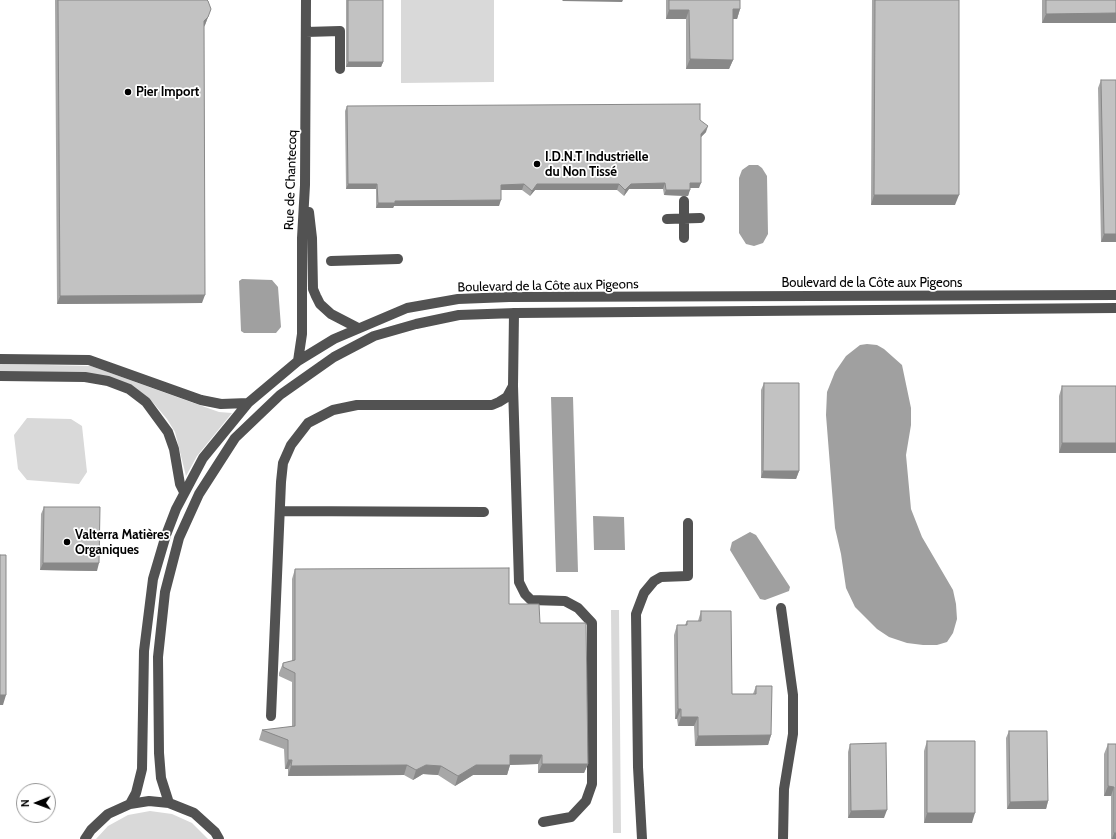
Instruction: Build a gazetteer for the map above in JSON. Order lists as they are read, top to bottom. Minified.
{"streets":{"street":["Rue de Chantecoq","Boulevard de la Côte aux Pigeons"]},"crossings":[["Rue de Chantecoq","Boulevard de la Côte aux Pigeons"]],"places":["Pier Import","I.D.N.T Industrielle du Non Tissé","Valterra Matières Organiques"],"north":"left"}
